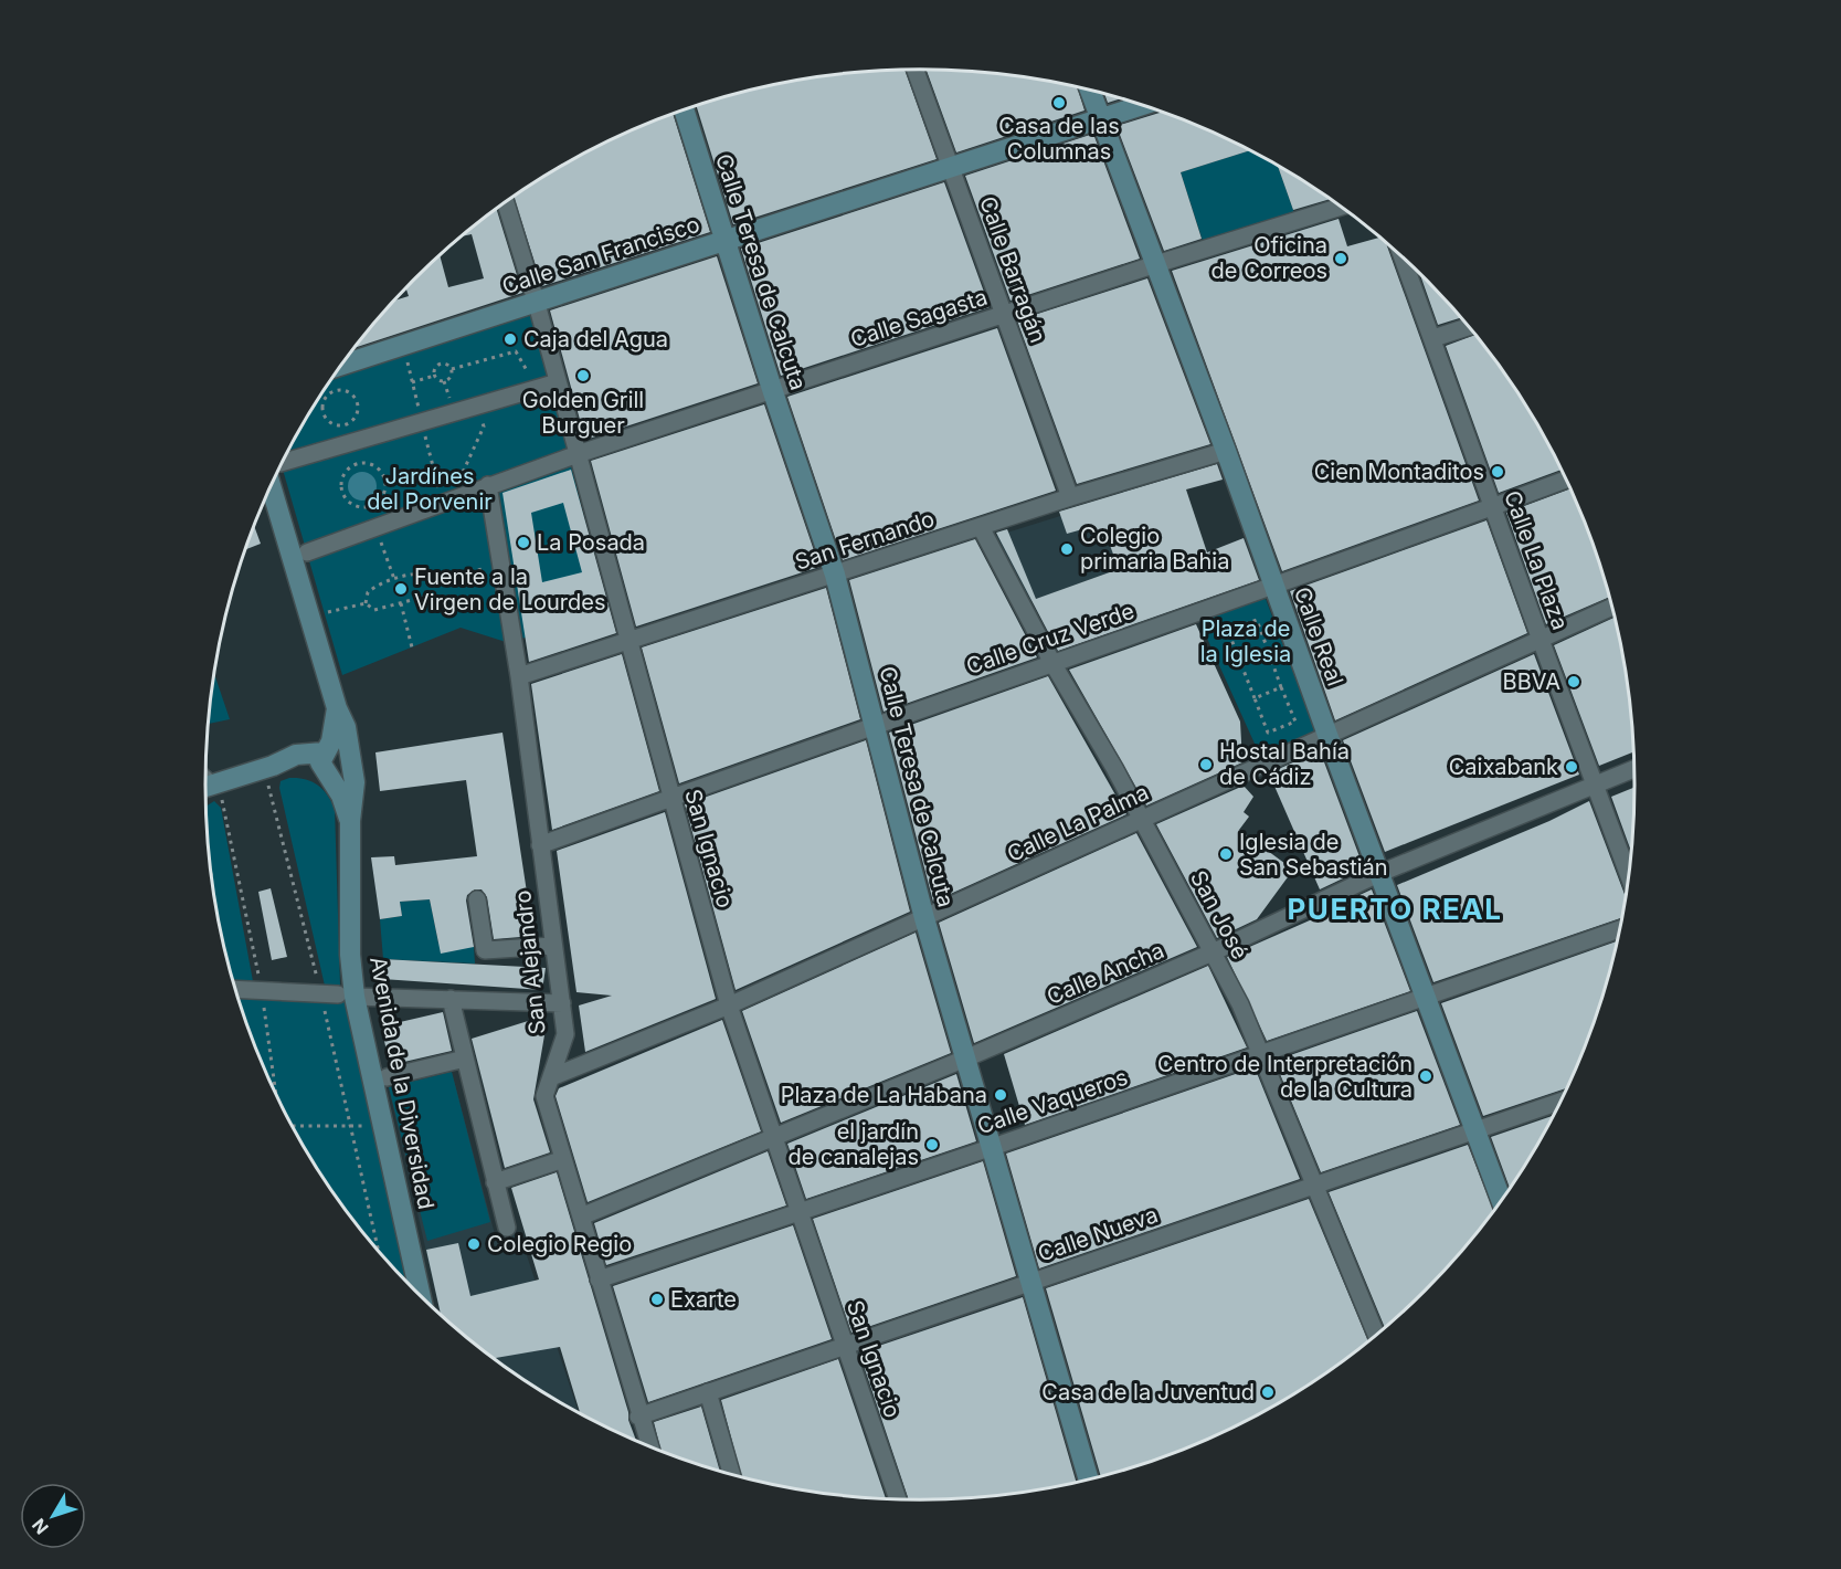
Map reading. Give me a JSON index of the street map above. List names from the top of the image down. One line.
{"streets":{"street":["Calle San Francisco","Calle Barragán","Calle Teresa de Calcuta","Calle Sagasta","San Fernando","Calle La Plaza","Calle Real","Calle Cruz Verde","Calle La Palma","San Ignacio","San José","San Alejandro","Calle Ancha","Avenida de la Diversidad","Calle Vaqueros","Calle Nueva"]},"crossings":[["Calle San Francisco","Calle Barragán"],["Calle San Francisco","Calle Teresa de Calcuta"],["Calle San Francisco","Calle Real"],["Calle San Francisco","San Ignacio"],["Calle Barragán","Calle Sagasta"],["Calle Barragán","San Fernando"],["Calle Teresa de Calcuta","Calle Sagasta"],["Calle Teresa de Calcuta","San Fernando"],["Calle Teresa de Calcuta","Calle Cruz Verde"],["Calle Teresa de Calcuta","Calle La Palma"],["Calle Teresa de Calcuta","Calle Ancha"],["Calle Teresa de Calcuta","Calle Vaqueros"],["Calle Teresa de Calcuta","Calle Nueva"],["Calle Sagasta","Calle Real"],["Calle Sagasta","San Ignacio"],["Calle Sagasta","San Alejandro"],["San Fernando","Calle Real"],["San Fernando","San Ignacio"],["San Fernando","San José"],["San Fernando","San Alejandro"],["Calle La Plaza","Calle Cruz Verde"],["Calle La Plaza","Calle La Palma"],["Calle La Plaza","Calle Ancha"],["Calle Real","Calle Cruz Verde"],["Calle Real","Calle La Palma"],["Calle Real","Calle Ancha"],["Calle Real","Calle Vaqueros"],["Calle Real","Calle Nueva"],["Calle Cruz Verde","San Ignacio"],["Calle Cruz Verde","San José"],["Calle Cruz Verde","San Alejandro"],["Calle La Palma","San Ignacio"],["Calle La Palma","San José"],["Calle La Palma","San Alejandro"],["San Ignacio","Calle Ancha"],["San Ignacio","Calle Vaqueros"],["San Ignacio","Calle Nueva"],["San José","Calle Ancha"],["San José","Calle Vaqueros"],["San José","Calle Nueva"],["San Alejandro","Calle Ancha"],["San Alejandro","Calle Vaqueros"],["San Alejandro","Calle Nueva"]],"districts":["PUERTO REAL"],"parks":["Jardínes del Porvenir","Plaza de la Iglesia"],"places":["Casa de las Columnas","Oficina de Correos","Caja del Agua","Golden Grill Burguer","Cien Montaditos","La Posada","Colegio primaria Bahia","Fuente a la Virgen de Lourdes","BBVA","Hostal Bahía de Cádiz","Caixabank","Iglesia de San Sebastián","Centro de Interpretación de la Cultura","Plaza de La Habana","el jardín de canalejas","Colegio Regio","Exarte","Casa de la Juventud"],"north":"bottom left"}
